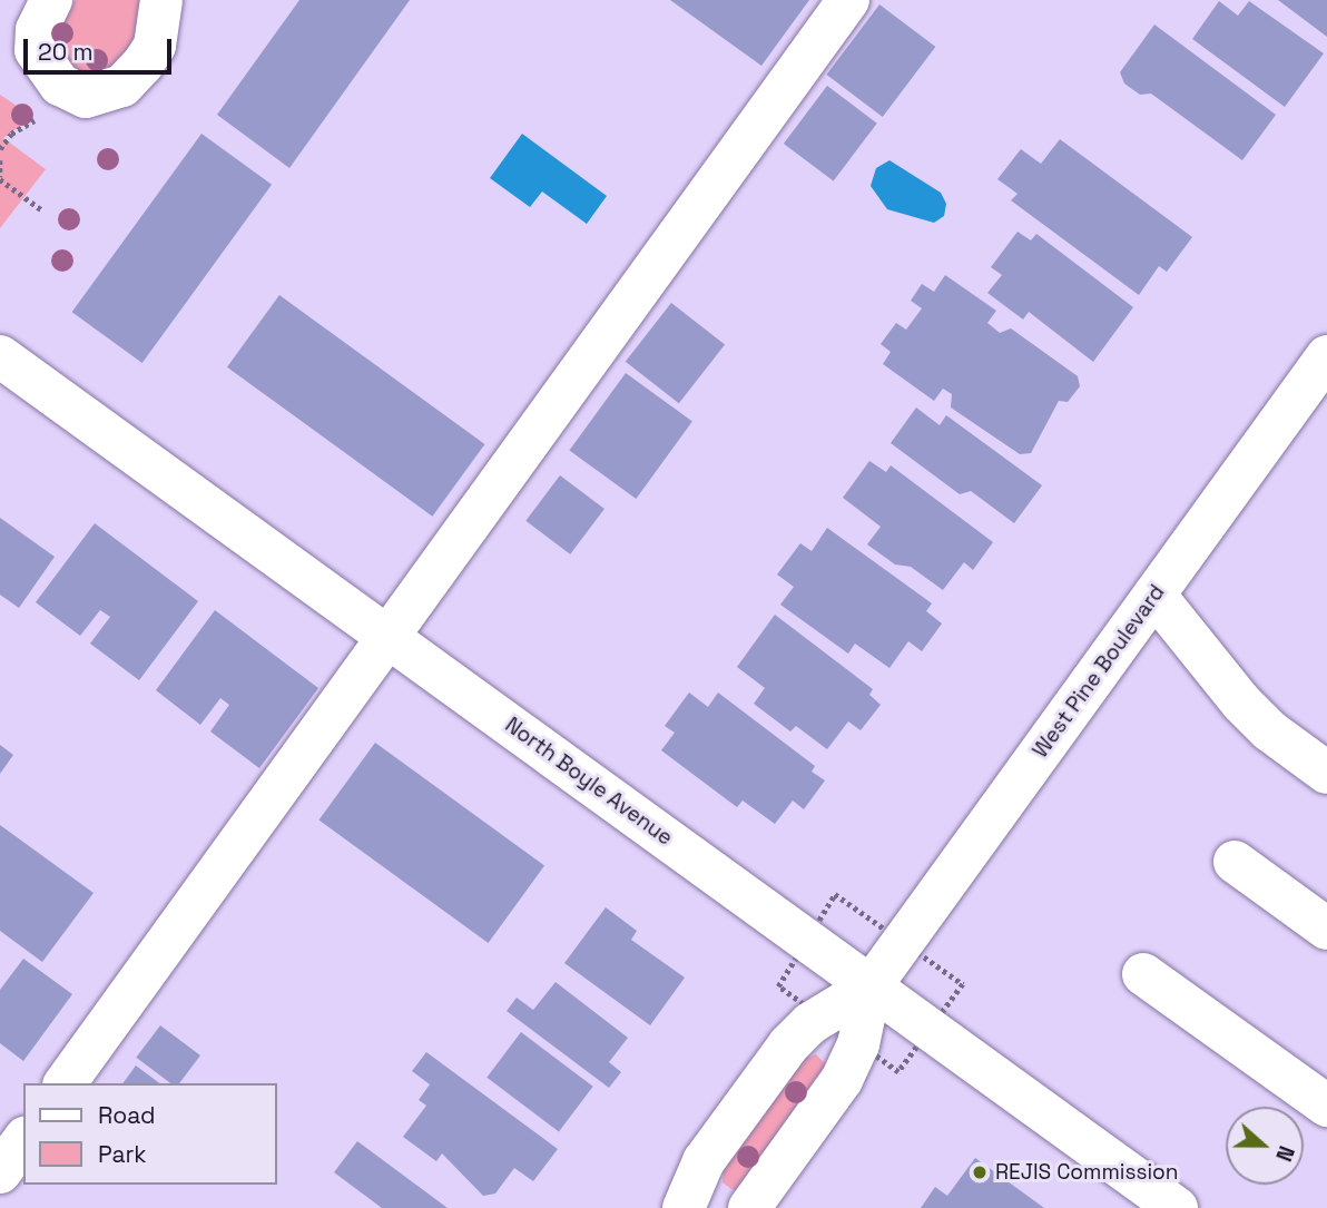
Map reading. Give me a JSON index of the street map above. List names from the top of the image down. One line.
{"streets":{"street":["West Pine Boulevard","North Boyle Avenue"]},"crossings":[["West Pine Boulevard","North Boyle Avenue"]],"places":["REJIS Commission"],"legend":["Road","Park"],"scale_bar":"20 m","north":"right"}
